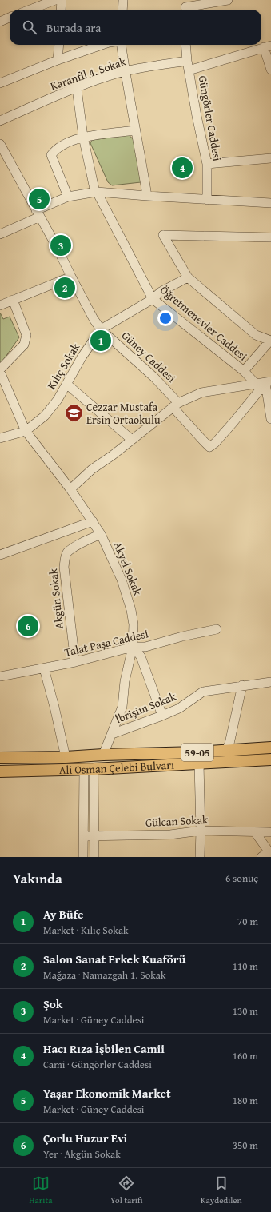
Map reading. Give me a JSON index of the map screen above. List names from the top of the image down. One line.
{"streets":{"main road":["59-05","Ali Osman Çelebi Bulvarı"],"street":["Karanfil 4. Sokak","Güngörler Caddesi","Öğretmenevler Caddesi","Güney Caddesi","Kılıç Sokak","Akyel Sokak","Akgün Sokak","Talat Paşa Caddesi","İbrişim Sokak","Gülcan Sokak"]},"crossings":[["Karanfil 4. Sokak","Güngörler Caddesi"],["Karanfil 4. Sokak","Öğretmenevler Caddesi"],["Öğretmenevler Caddesi","Kılıç Sokak"],["Güney Caddesi","Kılıç Sokak"],["Kılıç Sokak","Akyel Sokak"],["Akyel Sokak","Akgün Sokak"],["Akyel Sokak","Talat Paşa Caddesi"],["Akyel Sokak","İbrişim Sokak"],["Akyel Sokak","Ali Osman Çelebi Bulvarı"],["Akgün Sokak","Talat Paşa Caddesi"]],"places":{"school or university":["Cezzar Mustafa Ersin Ortaokulu"]},"page":{"search":"Burada ara","pins":["4","5","3","2","1","6"],"heading":["Yakında","6 sonuç"],"list":[{"mark":"1","name":"Ay Büfe","note":"Market · Kılıç Sokak","value":"70 m"},{"mark":"2","name":"Salon Sanat Erkek Kuaförü","note":"Mağaza · Namazgah 1. Sokak","value":"110 m"},{"mark":"3","name":"Şok","note":"Market · Güney Caddesi","value":"130 m"},{"mark":"4","name":"Hacı Rıza İşbilen Camii","note":"Cami · Güngörler Caddesi","value":"160 m"},{"mark":"5","name":"Yaşar Ekonomik Market","note":"Market · Güney Caddesi","value":"180 m"},{"mark":"6","name":"Çorlu Huzur Evi","note":"Yer · Akgün Sokak","value":"350 m"}],"nav":["Harita","Yol tarifi","Kaydedilen"]}}
